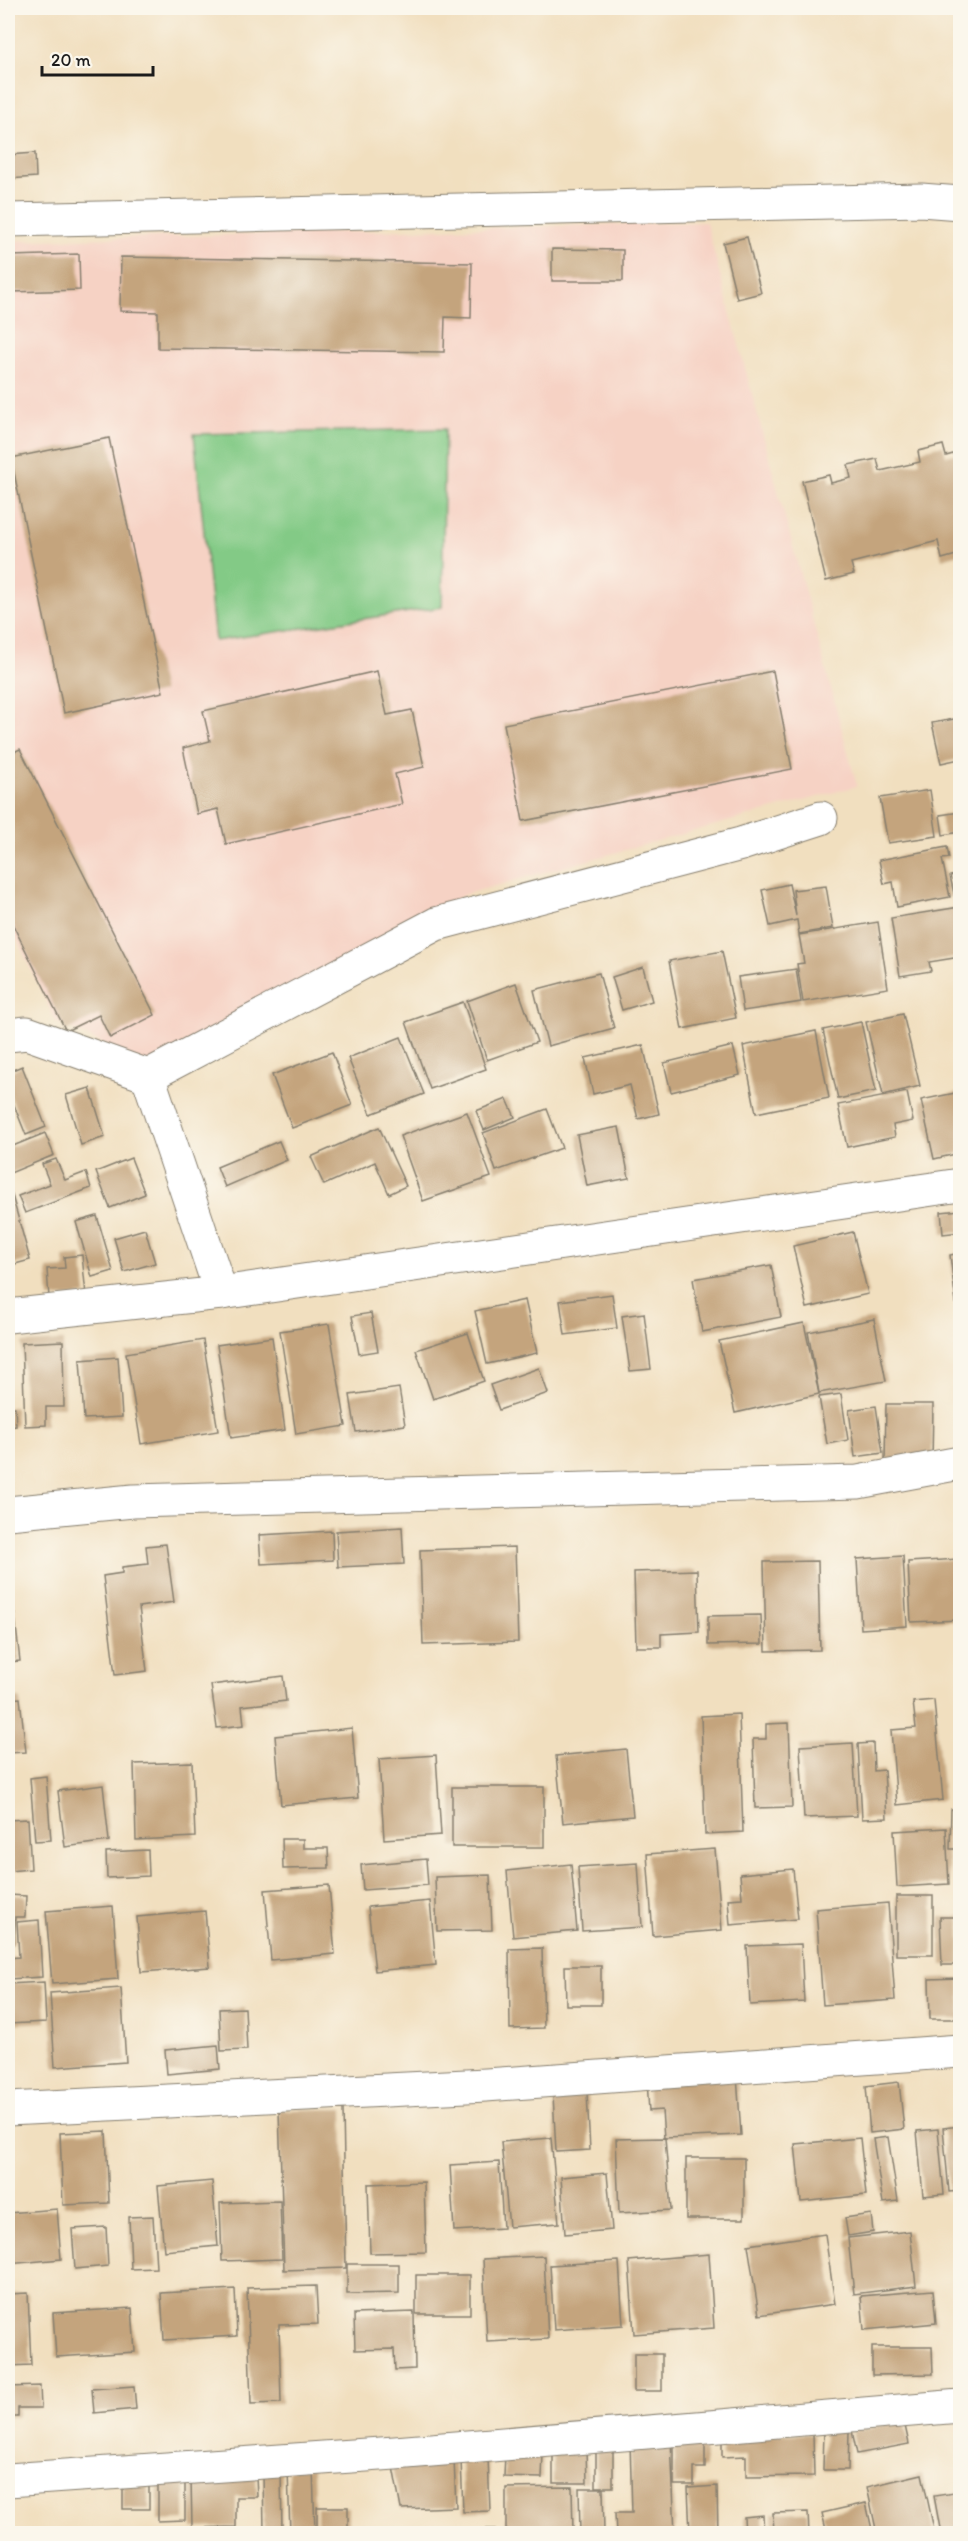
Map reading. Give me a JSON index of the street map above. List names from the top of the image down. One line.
{"scale_bar":"20 m"}
